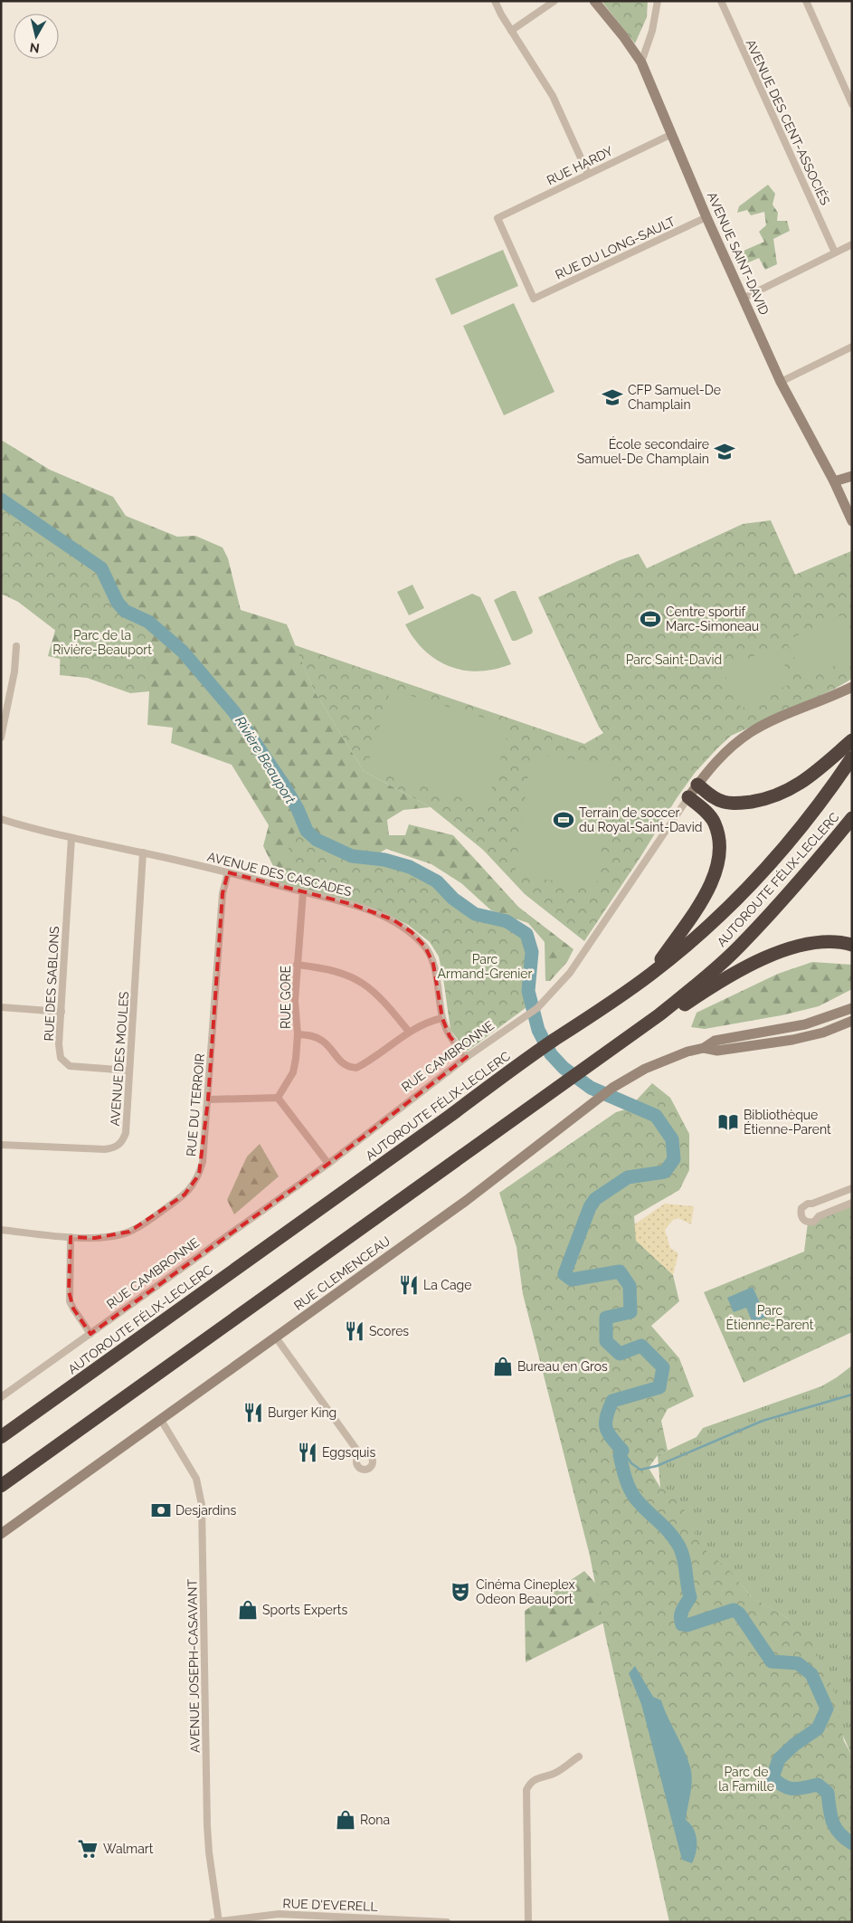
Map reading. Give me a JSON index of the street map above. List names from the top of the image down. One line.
{"streets":{"highway":["AUTOROUTE FÉLIX-LECLERC"],"street":["AVENUE DES CENT-ASSOCIÉS","RUE HARDY","RUE DU LONG-SAULT","AVENUE SAINT-DAVID","AVENUE DES CASCADES","RUE DES SABLONS","RUE GORE","RUE CAMBRONNE","AVENUE DES MOULES","RUE DU TERROIR","RUE CLEMENCEAU","AVENUE JOSEPH-CASAVANT","RUE D'EVERELL"]},"crossings":[["RUE HARDY","RUE DU LONG-SAULT"],["RUE HARDY","AVENUE SAINT-DAVID"],["RUE DU LONG-SAULT","AVENUE SAINT-DAVID"],["AVENUE DES CASCADES","RUE DES SABLONS"],["AVENUE DES CASCADES","RUE GORE"],["AVENUE DES CASCADES","RUE CAMBRONNE"],["AVENUE DES CASCADES","AVENUE DES MOULES"],["AVENUE DES CASCADES","RUE DU TERROIR"],["RUE DES SABLONS","AVENUE DES MOULES"],["RUE CLEMENCEAU","AVENUE JOSEPH-CASAVANT"],["AVENUE JOSEPH-CASAVANT","RUE D'EVERELL"]],"water":["Rivière Beauport"],"parks":["Parc de la Rivière-Beauport","Parc Saint-David","Parc Armand-Grenier","Parc Étienne-Parent","Parc de la Famille"],"places":{"school or university":["CFP Samuel-De Champlain","École secondaire Samuel-De Champlain"],"sports":["Centre sportif Marc-Simoneau","Terrain de soccer du Royal-Saint-David"],"library":["Bibliothèque Étienne-Parent"],"restaurant":["La Cage","Scores","Burger King","Eggsquis"],"shop":["Bureau en Gros","Sports Experts","Rona"],"bank":["Desjardins"],"theatre":["Cinéma Cineplex Odeon Beauport"],"supermarket":["Walmart"]},"north":"bottom"}
